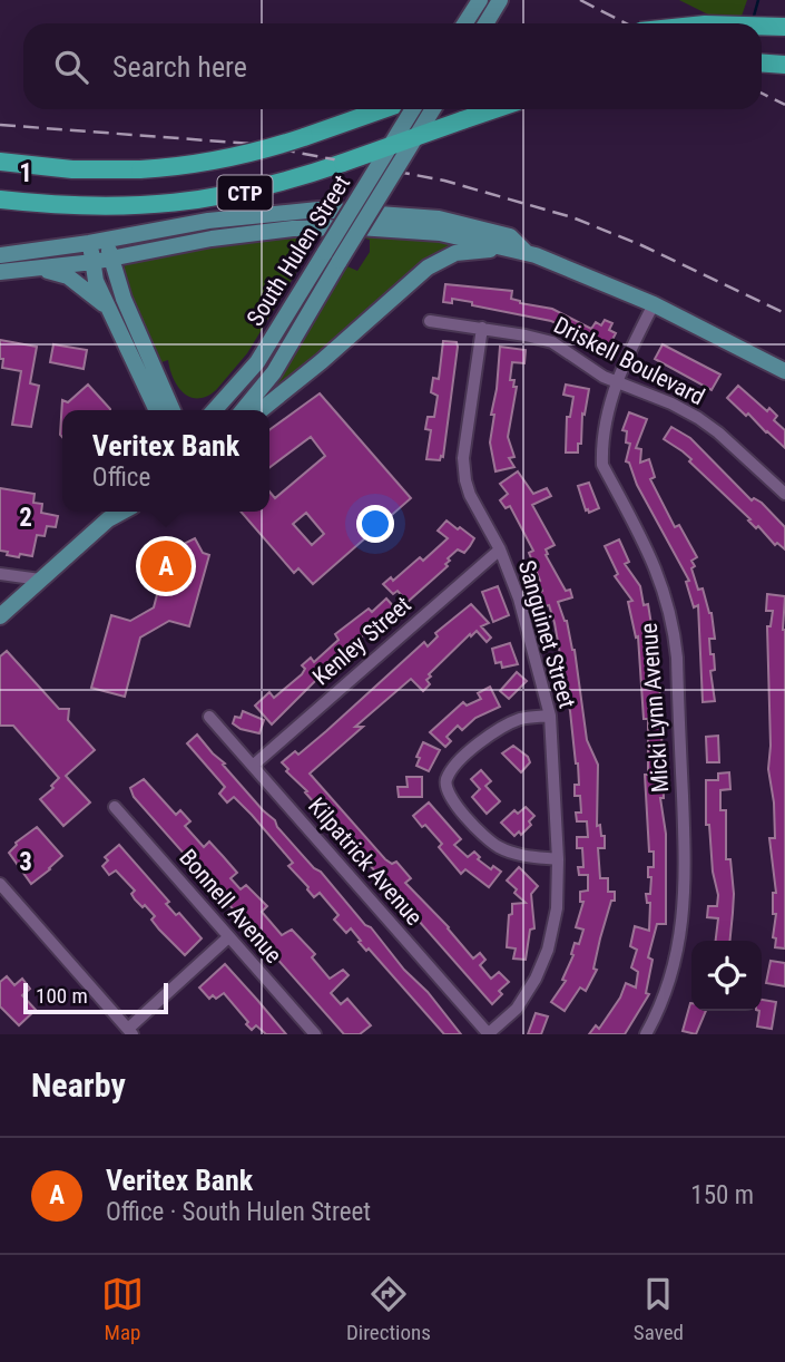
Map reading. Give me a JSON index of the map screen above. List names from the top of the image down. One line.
{"streets":{"highway":["CTP"],"main road":["South Hulen Street"],"street":["Driskell Boulevard","Sanguinet Street","Kenley Street","Micki Lynn Avenue","Kilpatrick Avenue","Bonnell Avenue"]},"crossings":[["Driskell Boulevard","Sanguinet Street"],["Driskell Boulevard","Micki Lynn Avenue"],["Sanguinet Street","Kenley Street"],["Sanguinet Street","Kilpatrick Avenue"],["Kenley Street","Kilpatrick Avenue"]],"scale_bar":"100 m","page":{"search":"Search here","popup":["Veritex Bank","Office"],"pins":"A","scale":"100 m","heading":"Nearby","list":[{"mark":"A","name":"Veritex Bank","note":"Office · South Hulen Street","value":"150 m"}],"nav":["Map","Directions","Saved"]},"grid":{"rows":["1","2","3"]}}
